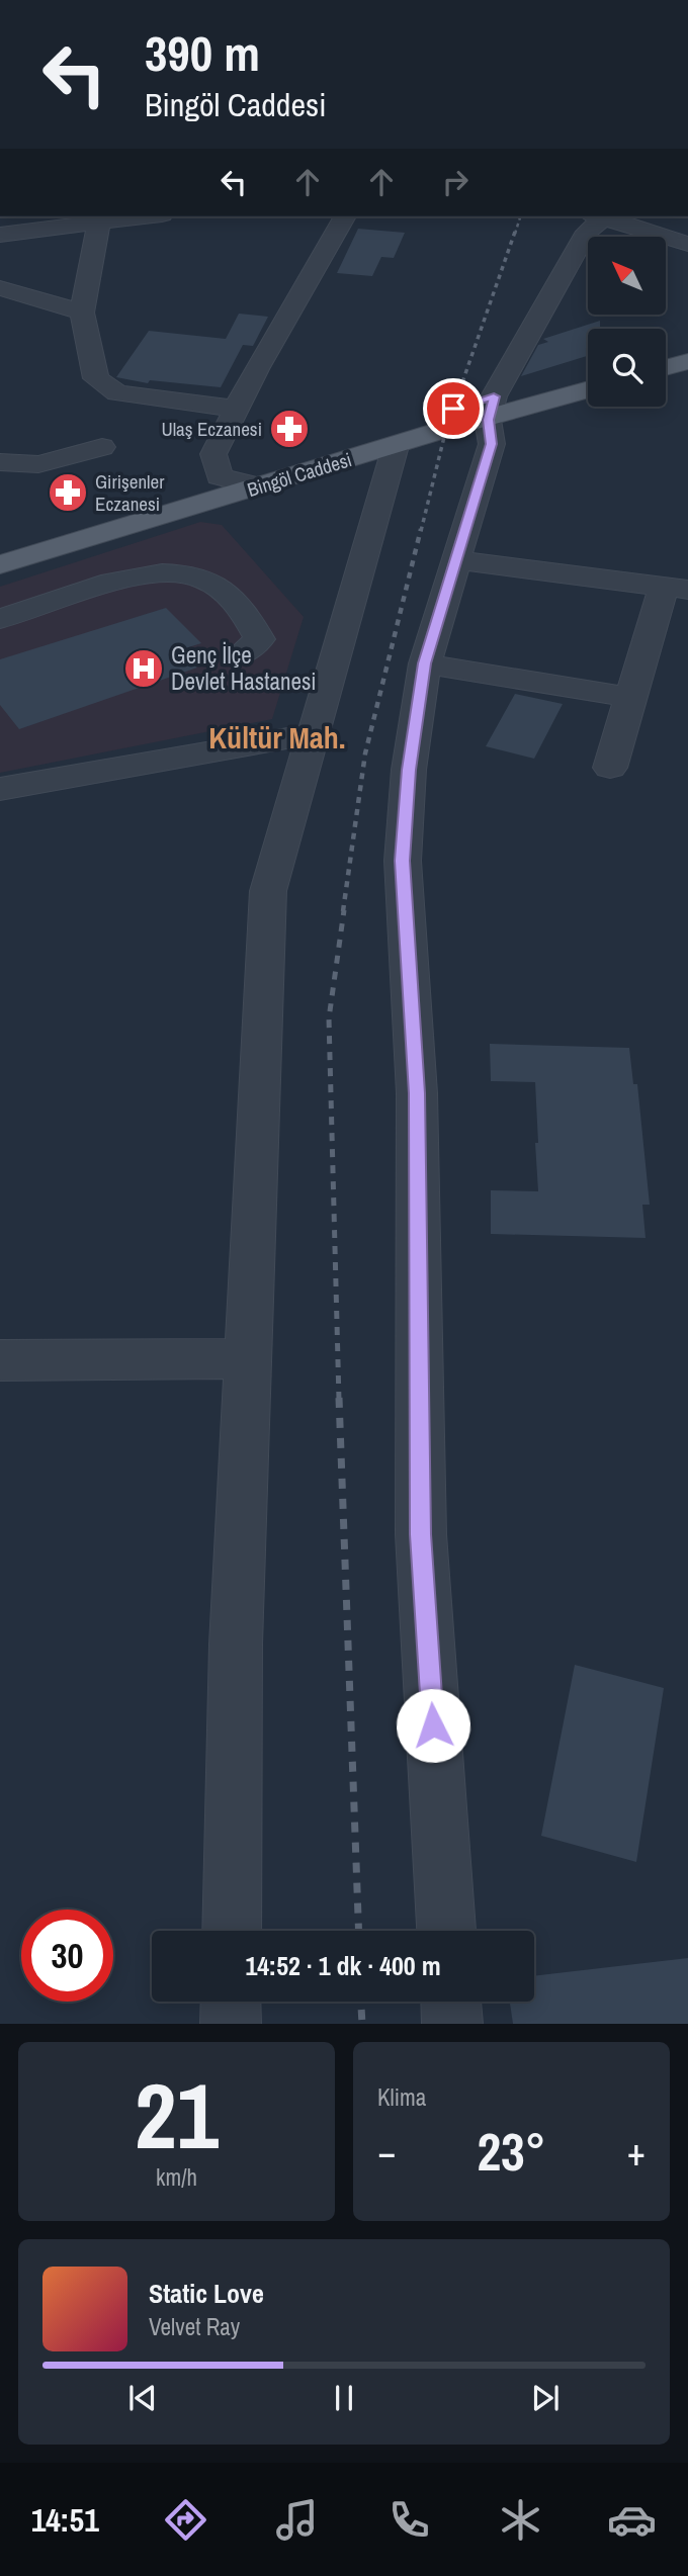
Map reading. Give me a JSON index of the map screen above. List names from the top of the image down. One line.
{"streets":{"main road":["Bingöl Caddesi"]},"districts":["Kültür Mah."],"places":{"pharmacy":["Ulaş Eczanesi","Girişenler Eczanesi"],"hospital":["Genç İlçe Devlet Hastanesi"]},"north":"top left","page":{"turn":["390 m","Bingöl Caddesi"],"limit":"30","trip":"14:52 · 1 dk · 400 m","tile":[["21","km/h"],"Klima"],"heat":["−","23°","+"],"song":["Static Love","Velvet Ray"],"tabs":"14:51"}}
